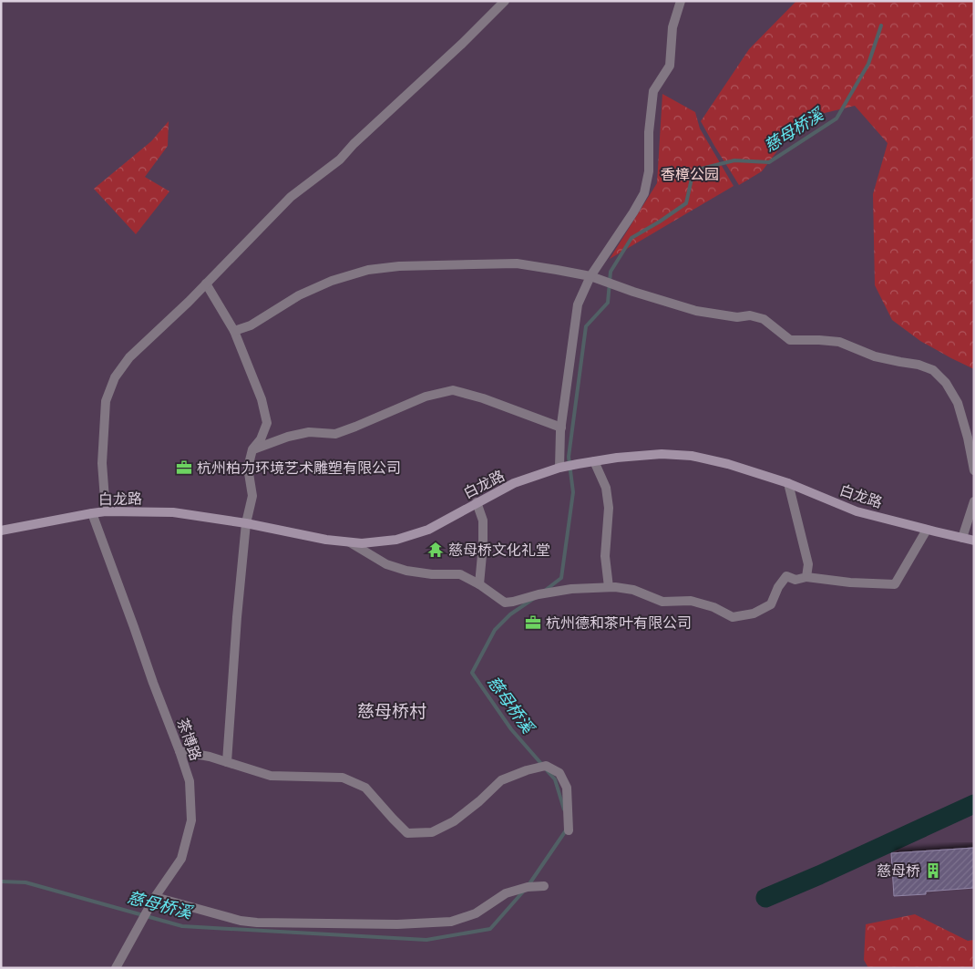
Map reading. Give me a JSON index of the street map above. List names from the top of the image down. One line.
{"streets":{"street":["白龙路","茶博路"]},"crossings":[["白龙路","茶博路"]],"districts":["慈母桥村"],"water":["慈母桥溪"],"parks":["香樟公园"],"places":{"office":["杭州柏力环境艺术雕塑有限公司","杭州德和茶叶有限公司"],"temple":["慈母桥文化礼堂"],"building":["慈母桥"]}}
